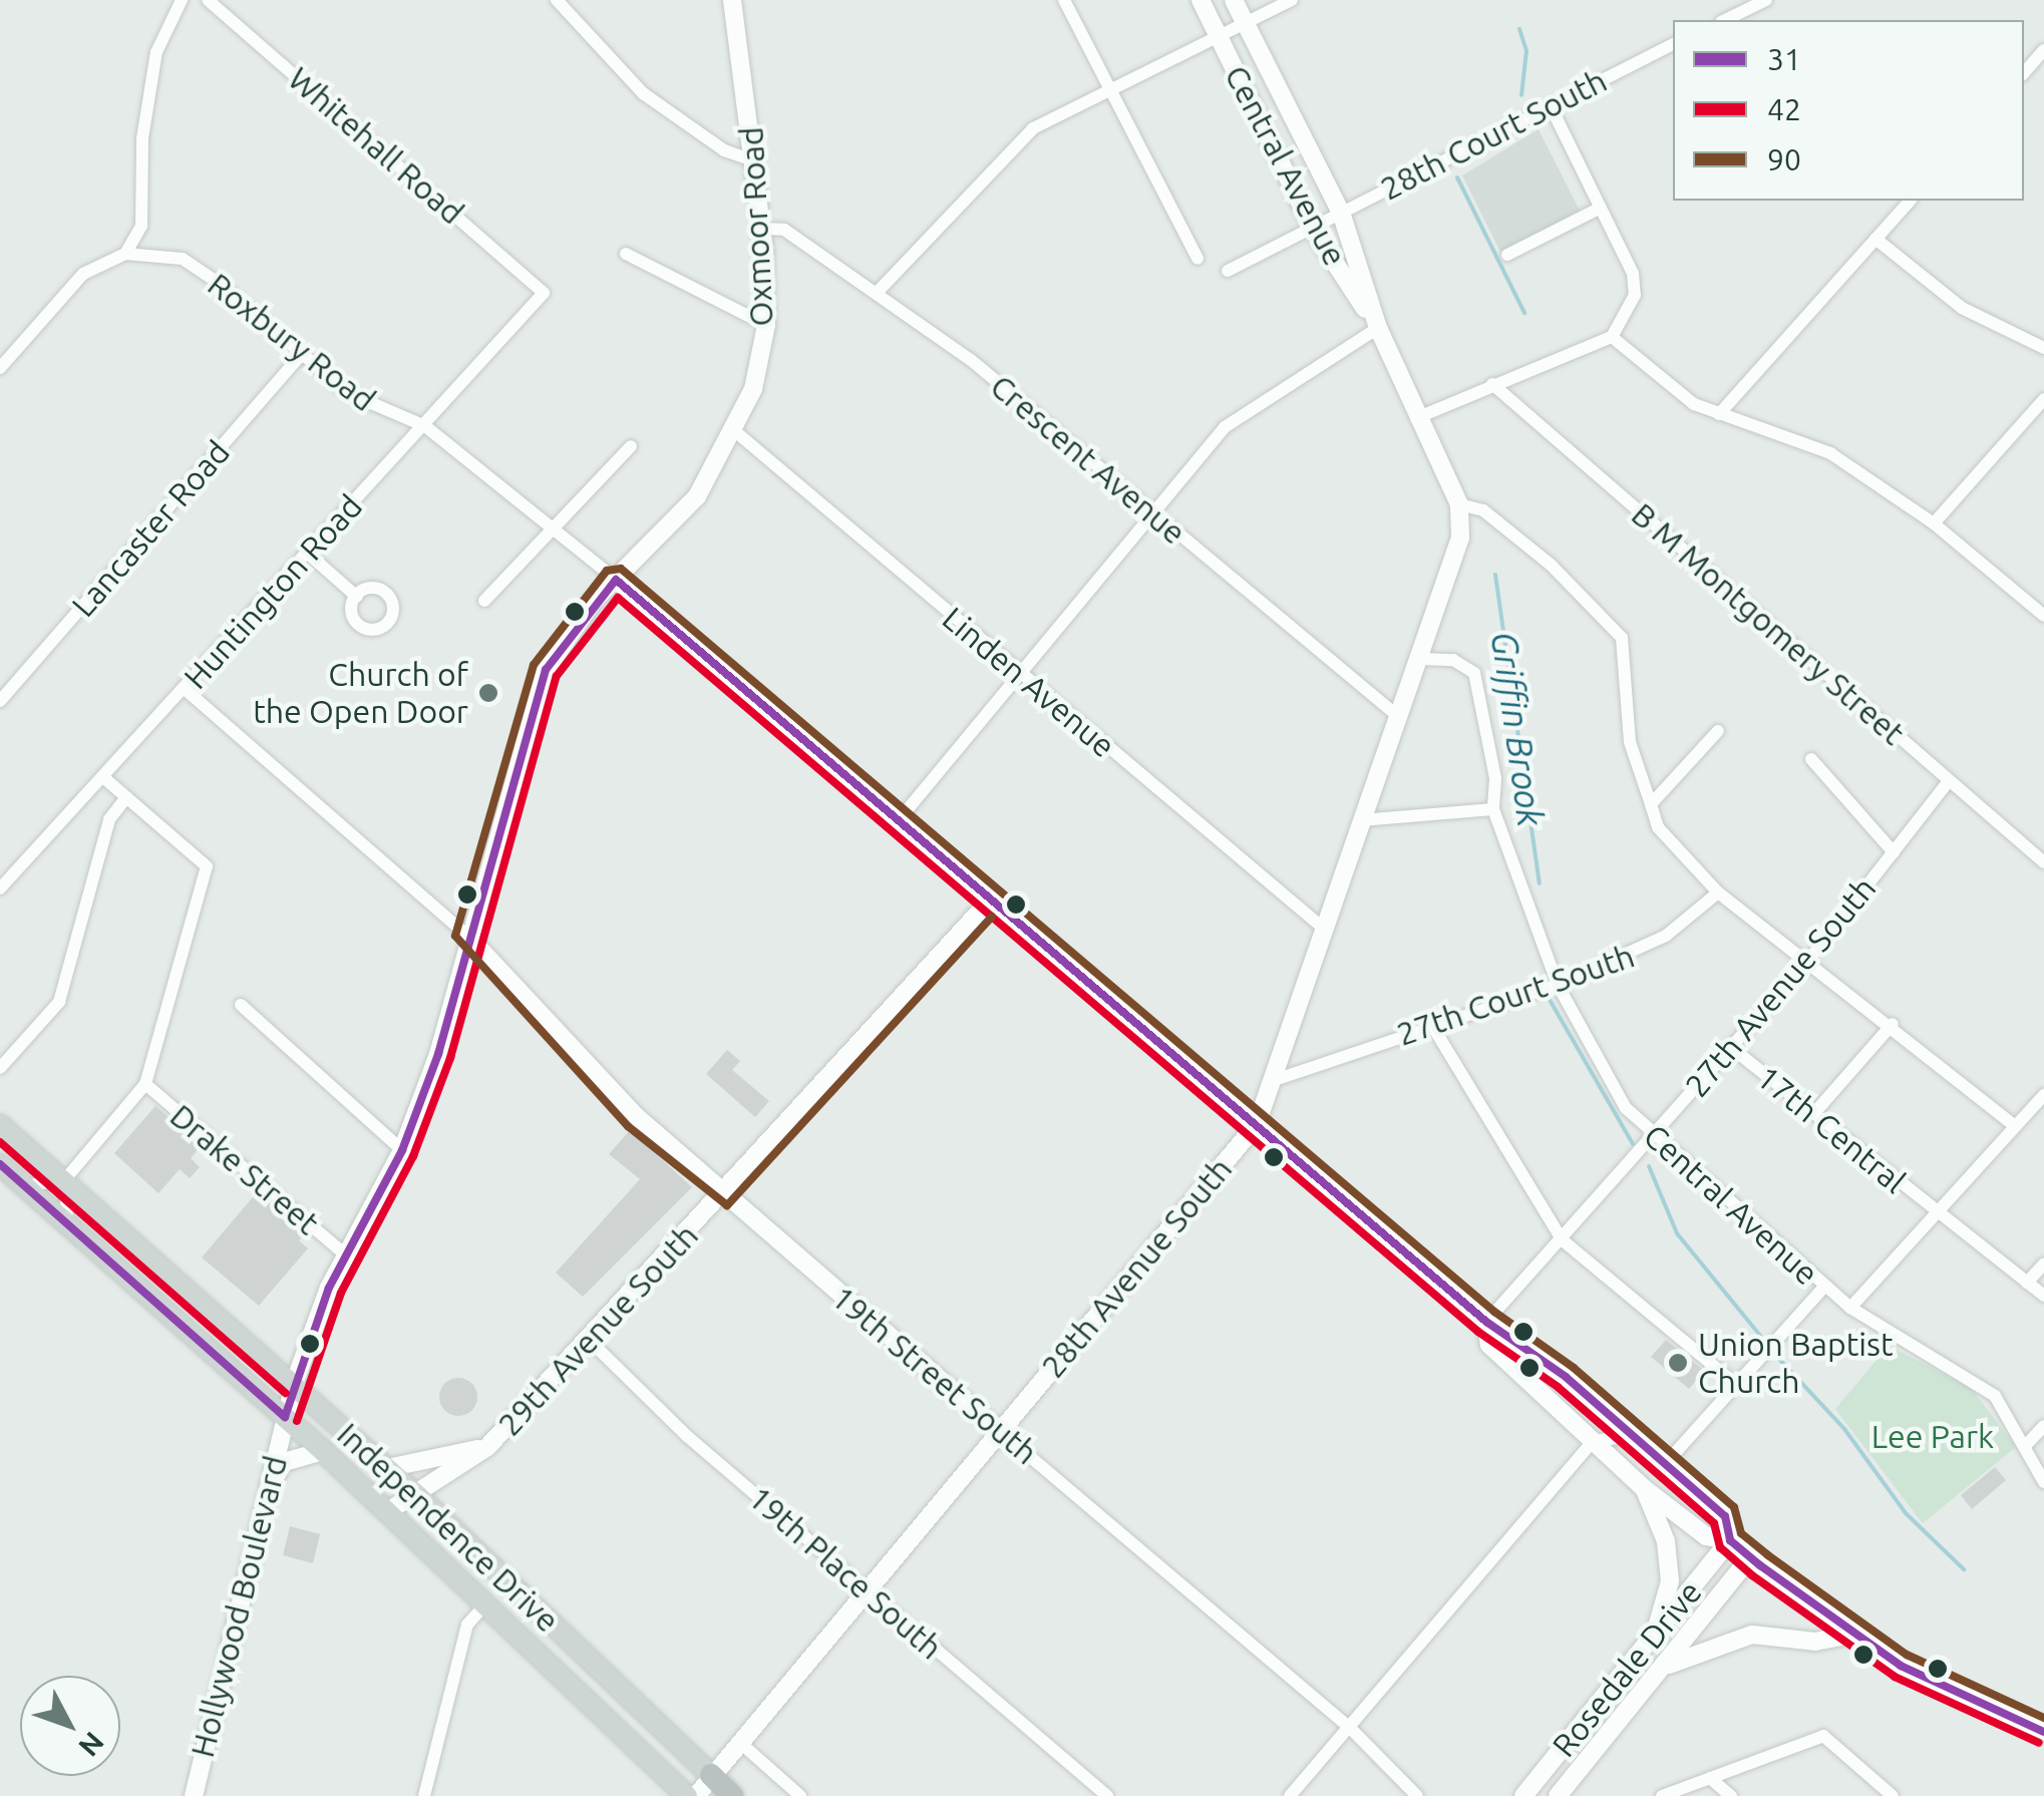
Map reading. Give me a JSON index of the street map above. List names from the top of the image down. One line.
{"streets":{"main road":["Central Avenue","Oxmoor Road","28th Avenue South","29th Avenue South","19th Street South","Independence Drive","Hollywood Boulevard","Rosedale Drive"],"street":["28th Court South","Whitehall Road","Roxbury Road","Crescent Avenue","Lancaster Road","Huntington Road","B M Montgomery Street","Linden Avenue","27th Avenue South","27th Court South","17th Central","Drake Street","19th Place South"]},"crossings":[["28th Court South","Central Avenue"],["Whitehall Road","Huntington Road"],["Central Avenue","27th Avenue South"],["Central Avenue","27th Court South"],["Central Avenue","28th Avenue South"],["Oxmoor Road","Roxbury Road"],["Oxmoor Road","Crescent Avenue"],["Oxmoor Road","Linden Avenue"],["Oxmoor Road","Drake Street"],["Oxmoor Road","19th Street South"],["Oxmoor Road","Independence Drive"],["Oxmoor Road","Hollywood Boulevard"],["Roxbury Road","Lancaster Road"],["Roxbury Road","Huntington Road"],["Crescent Avenue","28th Avenue South"],["B M Montgomery Street","27th Avenue South"],["Linden Avenue","28th Avenue South"],["27th Avenue South","17th Central"],["27th Court South","28th Avenue South"],["28th Avenue South","19th Street South"],["28th Avenue South","Independence Drive"],["28th Avenue South","19th Place South"],["29th Avenue South","19th Street South"],["29th Avenue South","Independence Drive"],["29th Avenue South","19th Place South"],["Independence Drive","Hollywood Boulevard"]],"water":["Griffin Brook"],"parks":["Lee Park"],"places":["Church of the Open Door","Union Baptist Church"],"lines":["transit line 90","transit line 31","transit line 42"],"legend":["31","42","90"],"north":"bottom right"}
